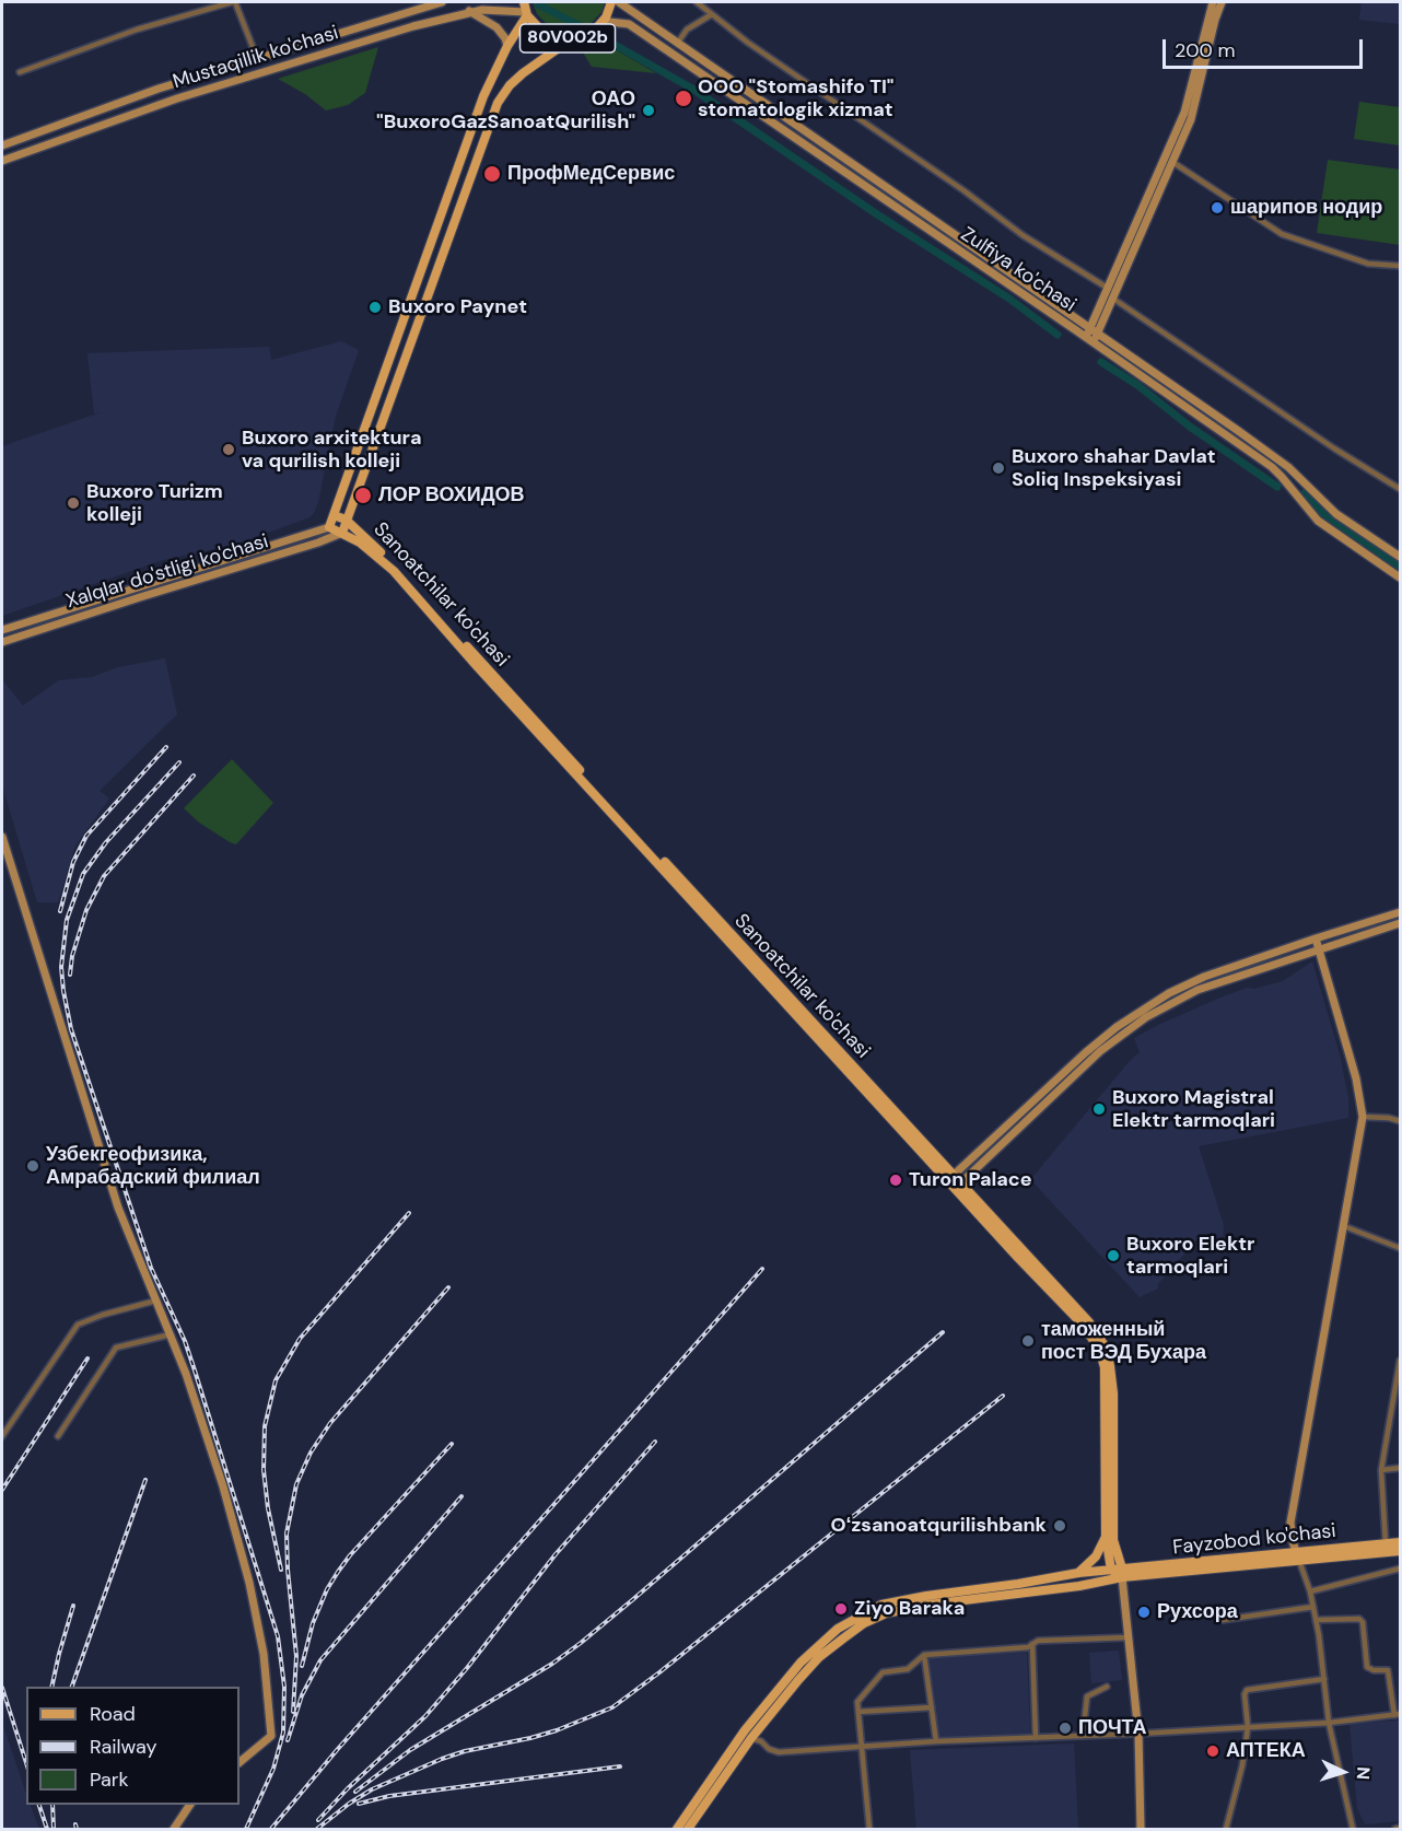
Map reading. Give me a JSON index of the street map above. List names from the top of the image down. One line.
{"streets":{"main road":["80V002b","Mustaqillik ko'chasi","Zulfiya ko'chasi","Xalqlar do'stligi ko'chasi","Sanoatchilar ko'chasi","Fayzobod ko'chasi"]},"crossings":[["80V002b","Mustaqillik ko'chasi"],["80V002b","Zulfiya ko'chasi"],["Xalqlar do'stligi ko'chasi","Sanoatchilar ko'chasi"],["Sanoatchilar ko'chasi","Fayzobod ko'chasi"]],"places":["OOO \"Stomashifo TI\" stomatologik xizmat","ОАО \"BuxoroGazSanoatQurilish\"","ПрофМедСервис","шарипов нодир","Buxoro Paynet","Buxoro arxitektura va qurilish kolleji","Buxoro shahar Davlat Soliq Inspeksiyasi","ЛОР ВОХИДОВ","Buxoro Turizm kolleji","Buxoro Magistral Elektr tarmoqlari","Узбекгеофизика, Амрабадский филиал","Turon Palace","Buxoro Elektr tarmoqlari","таможенный пост ВЭД Бухара","Oʻzsanoatqurilishbank","Ziyo Baraka","Рухсора","ПОЧТА","АПТЕКА"],"legend":["Road","Railway","Park"],"scale_bar":"200 m","north":"right"}
